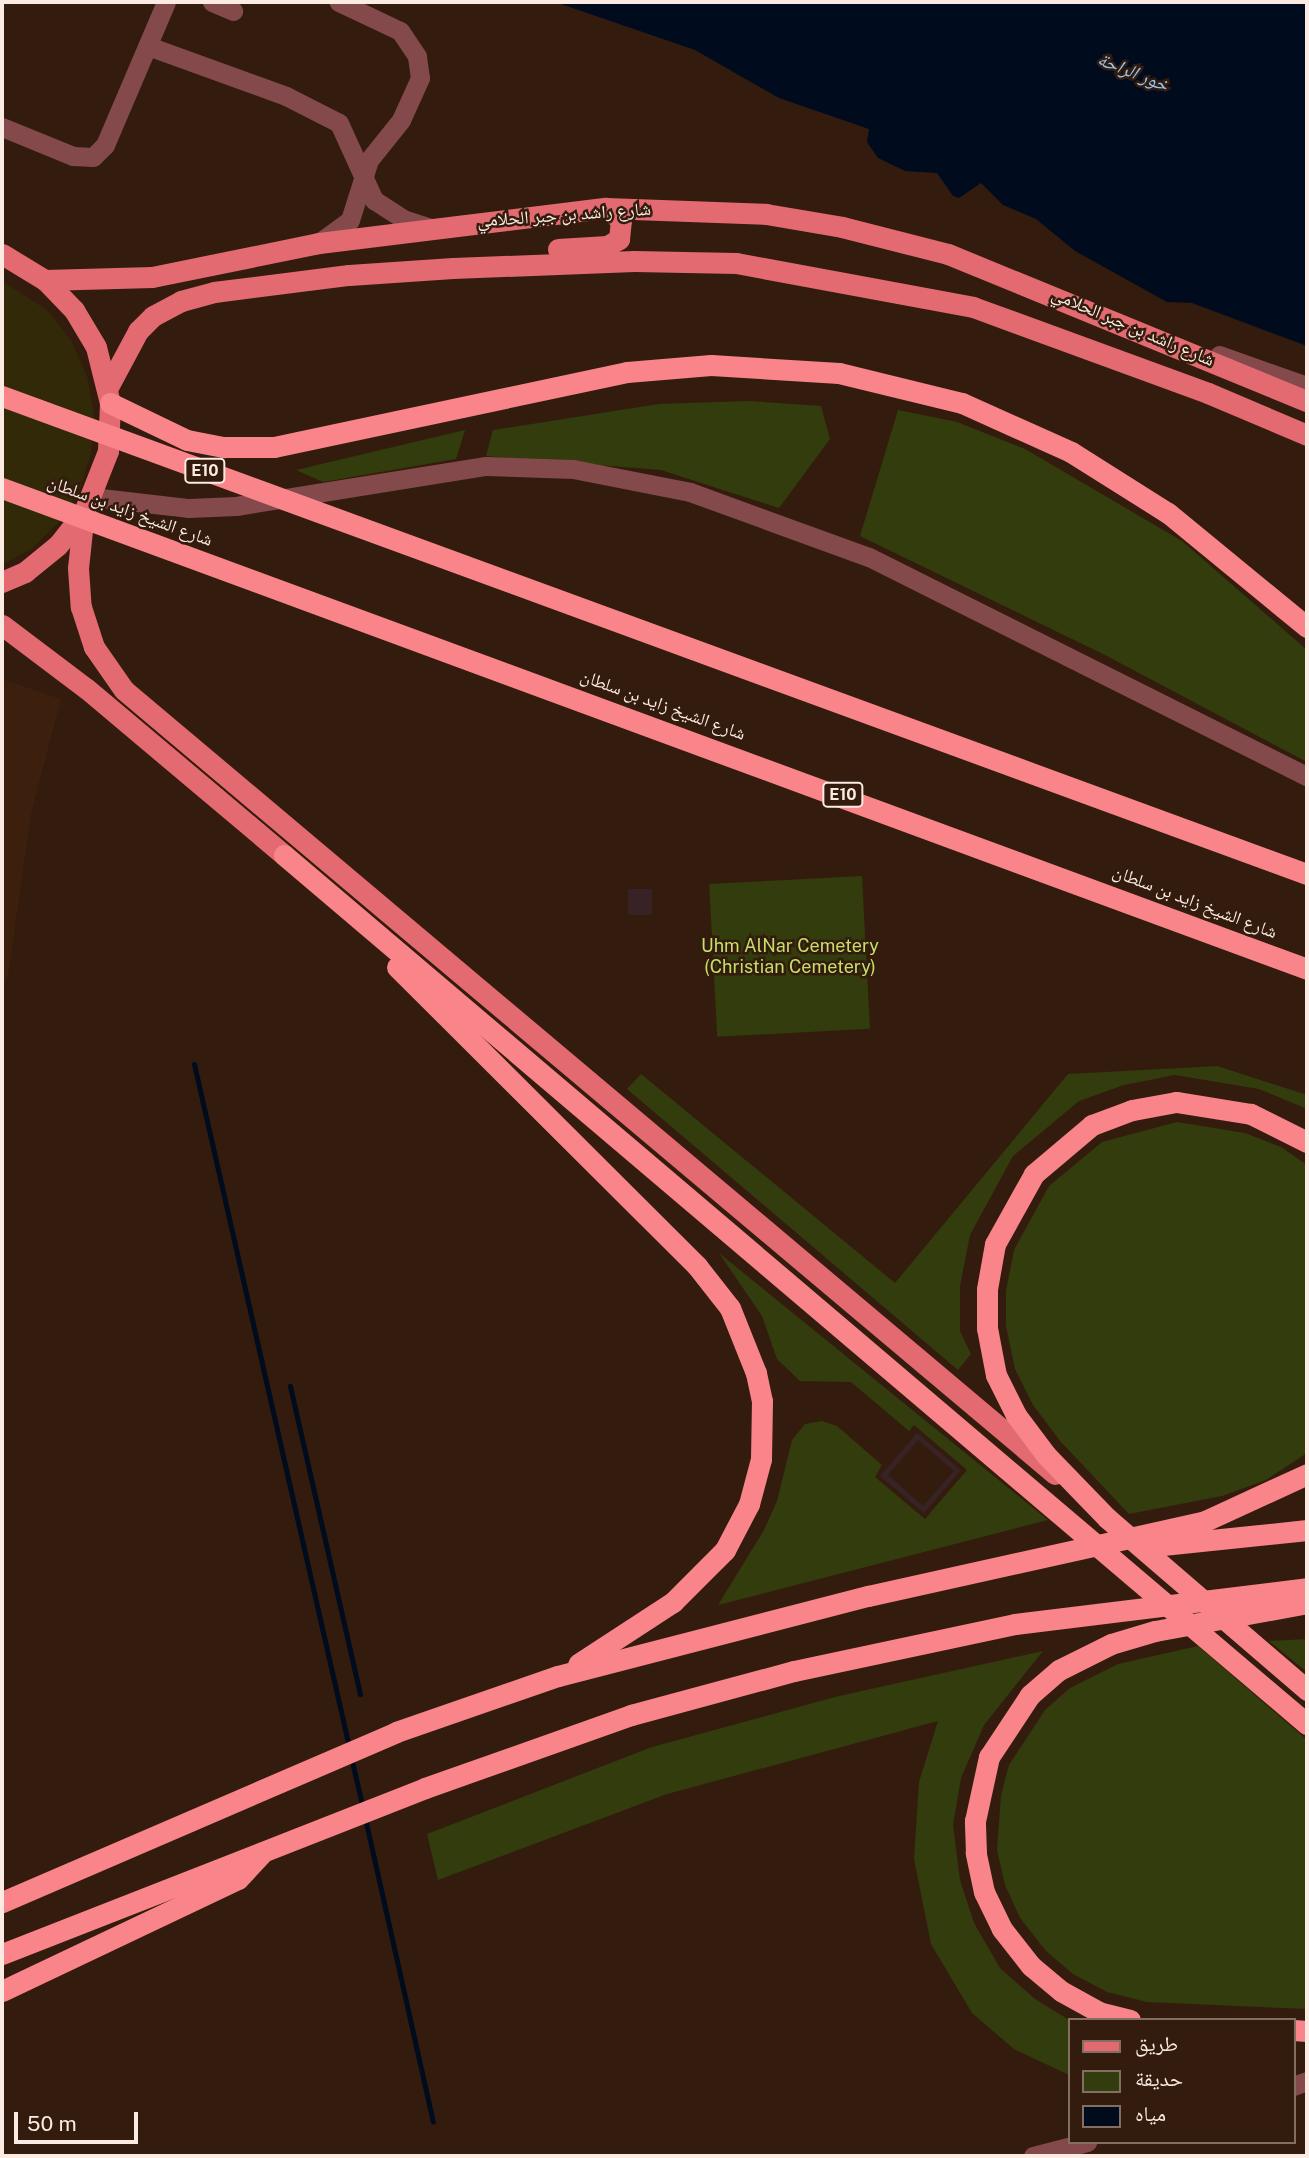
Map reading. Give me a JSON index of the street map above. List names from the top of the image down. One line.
{"streets":{"highway":["E10","شارع الشيخ زايد بن سلطان"],"main road":["شارع راشد بن جبر الحلامي"]},"water":["خور الراحة"],"parks":["Uhm AlNar Cemetery (Christian Cemetery)"],"legend":["طريق","حديقة","مياه"],"scale_bar":"50 m"}
